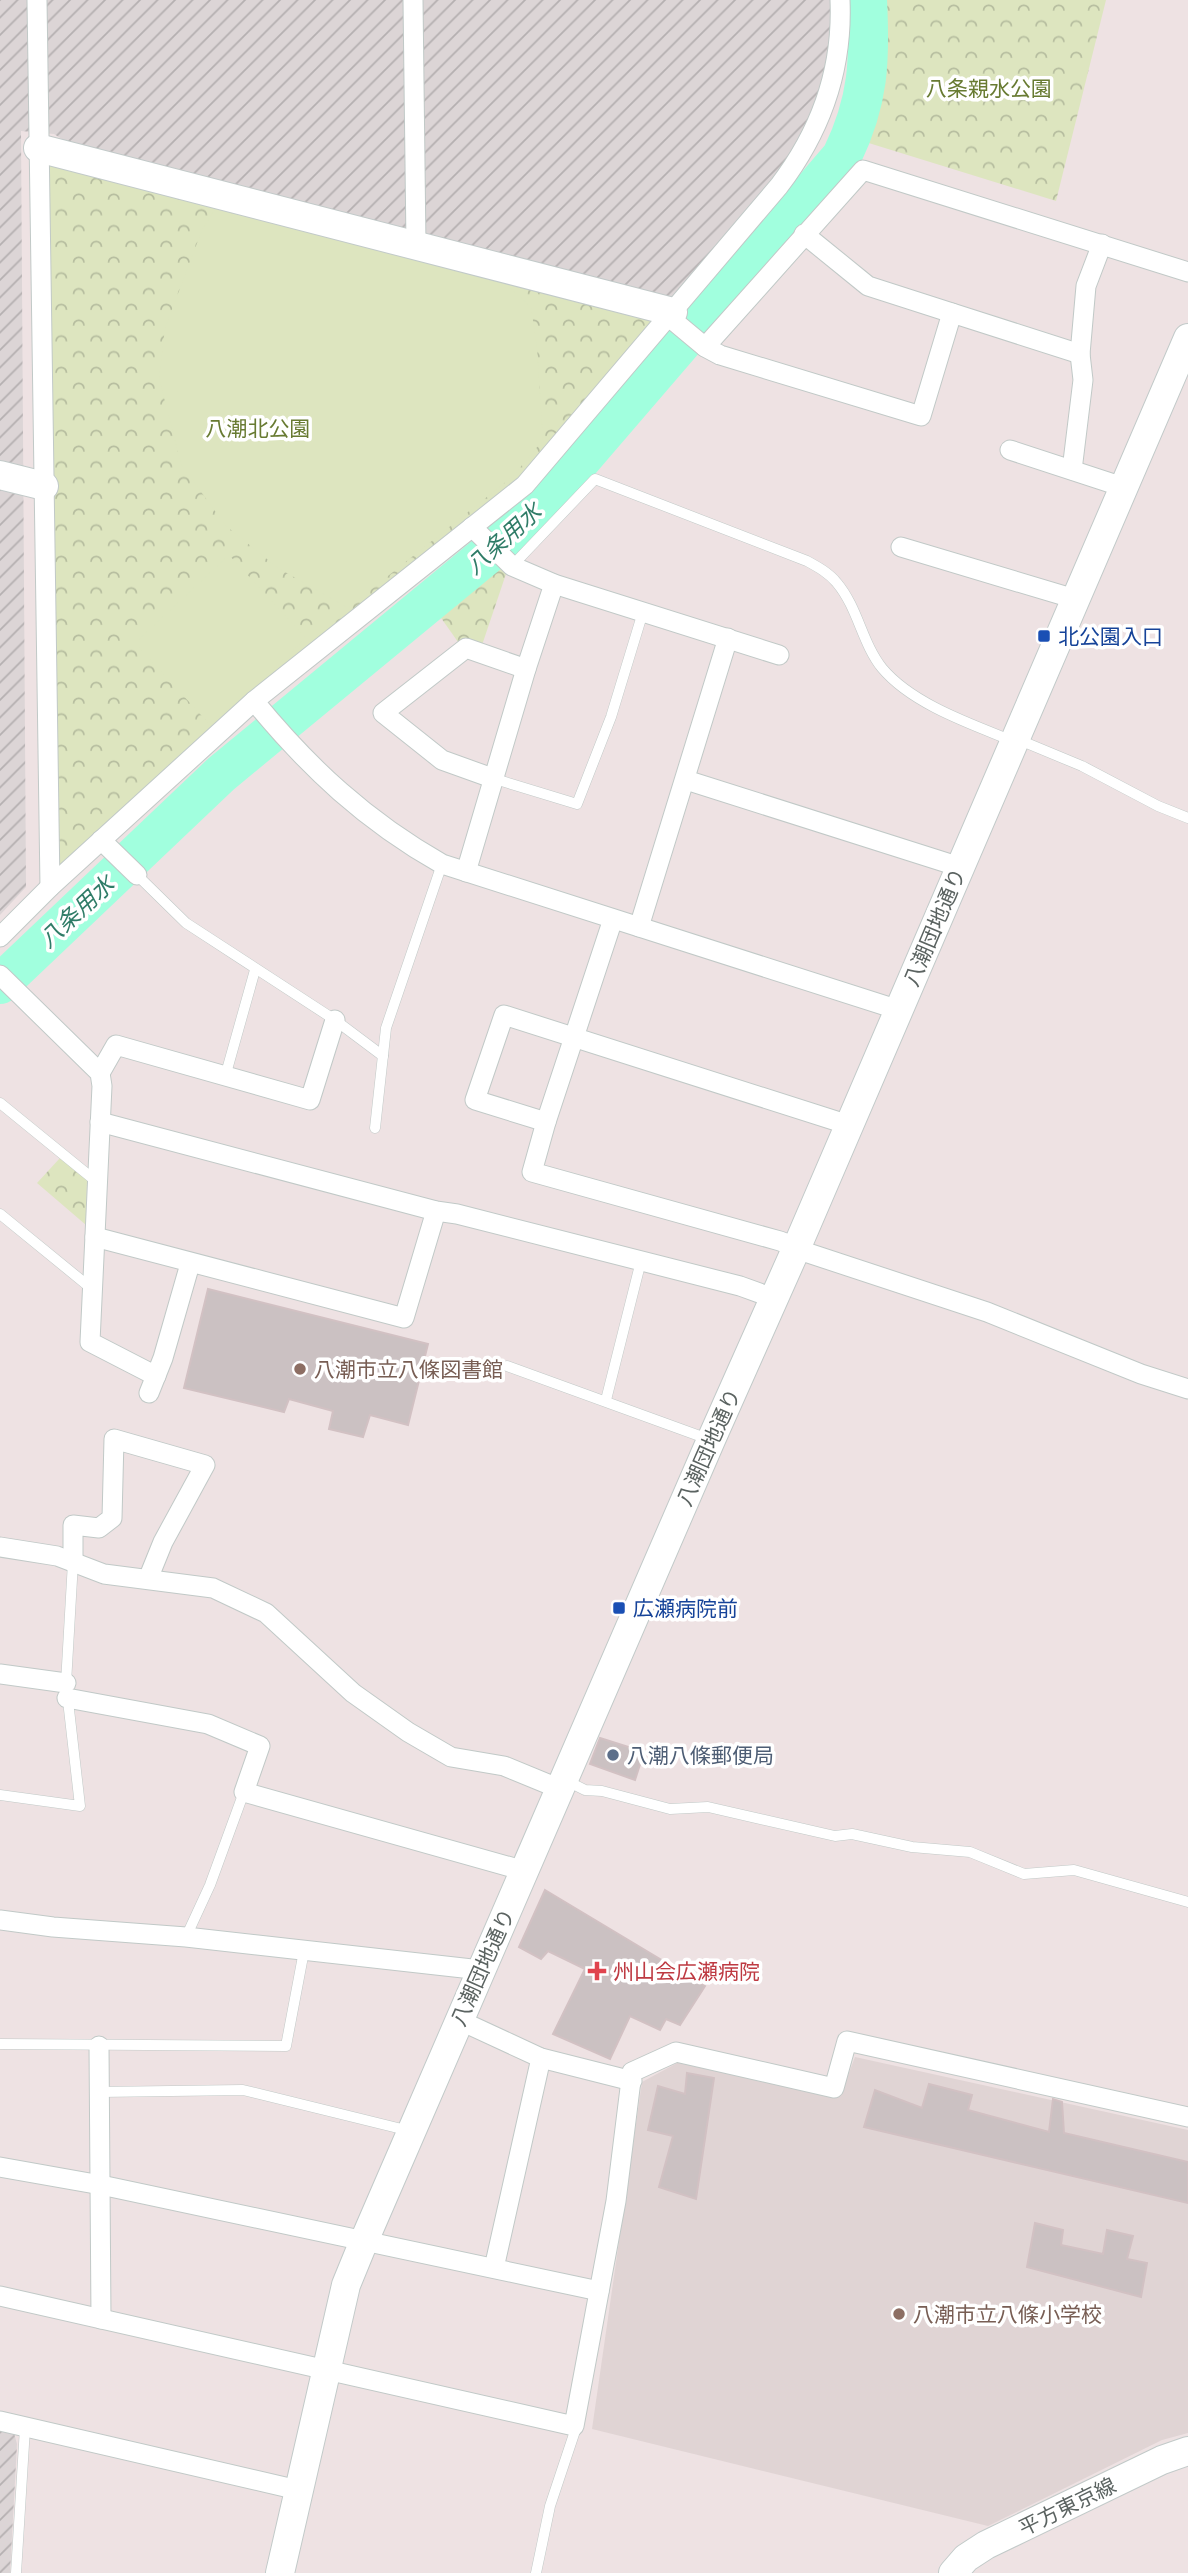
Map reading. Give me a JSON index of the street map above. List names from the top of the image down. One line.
{"streets":{"street":["八潮団地通り","平方東京線"]},"water":["八条用水"],"parks":["八条親水公園","八潮北公園"],"places":{"transit":["北公園入口","広瀬病院前"],"other":["八潮市立八條図書館","八潮八條郵便局","八潮市立八條小学校"],"health":["州山会広瀬病院"]}}
